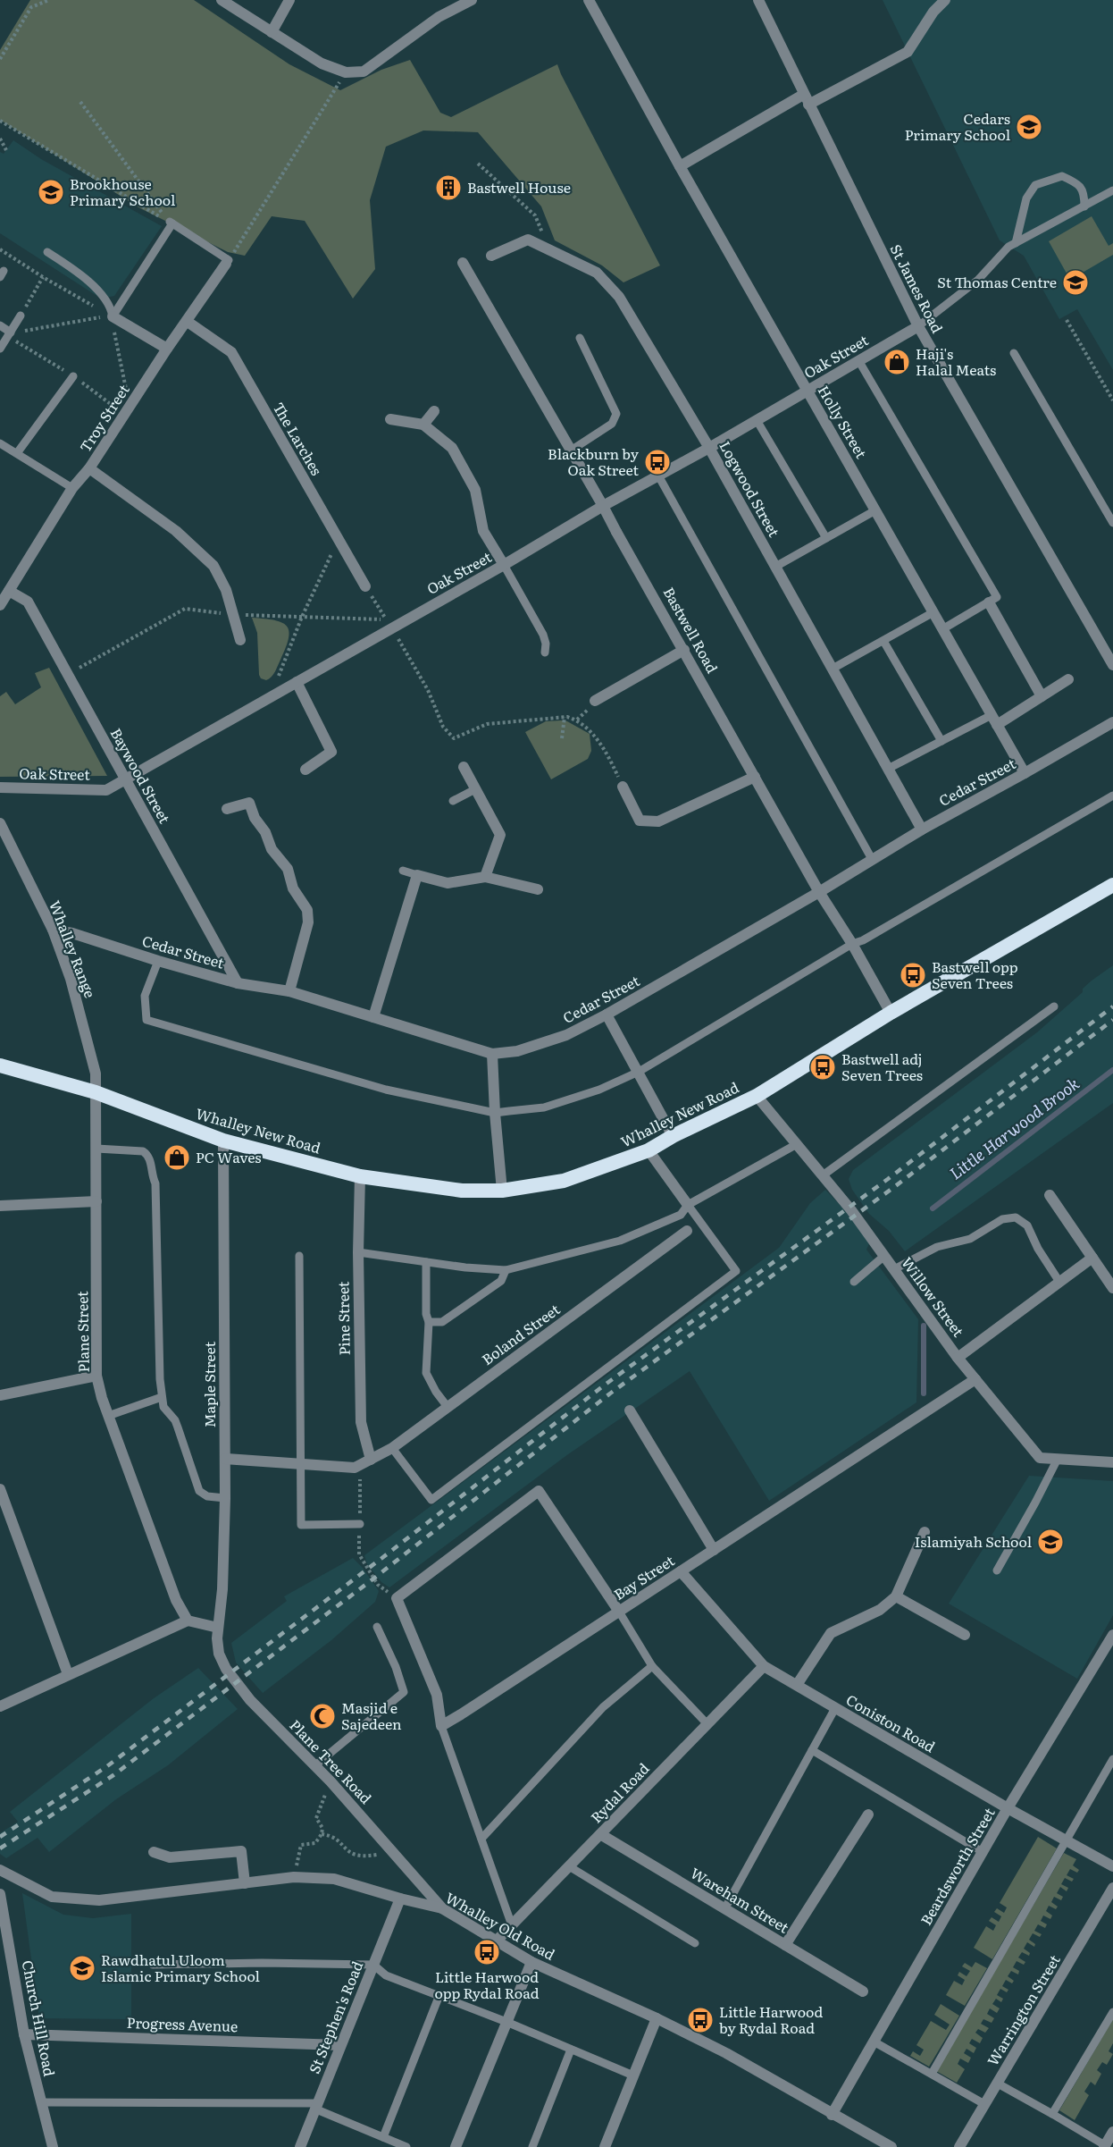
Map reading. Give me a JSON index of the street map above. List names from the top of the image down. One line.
{"streets":{"highway":["Whalley New Road"],"street":["St James Road","Oak Street","Troy Street","Holly Street","The Larches","Logwood Street","Bastwell Road","Baywood Street","Cedar Street","Whalley Range","Willow Street","Pine Street","Plane Street","Boland Street","Maple Street","Bay Street","Coniston Road","Plane Tree Road","Rydal Road","Beardsworth Street","Wareham Street","Whalley Old Road","Warrington Street","St Stephen's Road","Church Hill Road","Progress Avenue"]},"crossings":[["St James Road","Oak Street"],["Oak Street","Holly Street"],["Oak Street","Logwood Street"],["Oak Street","Bastwell Road"],["Oak Street","Baywood Street"],["Troy Street","The Larches"],["Troy Street","Baywood Street"],["Holly Street","Cedar Street"],["Logwood Street","Cedar Street"],["Bastwell Road","Cedar Street"],["Bastwell Road","Whalley New Road"],["Baywood Street","Cedar Street"],["Cedar Street","Whalley Range"],["Whalley Range","Whalley New Road"],["Whalley Range","Plane Street"],["Whalley New Road","Willow Street"],["Whalley New Road","Pine Street"],["Whalley New Road","Plane Street"],["Whalley New Road","Maple Street"],["Willow Street","Bay Street"],["Pine Street","Boland Street"],["Boland Street","Maple Street"],["Maple Street","Plane Tree Road"],["Bay Street","Coniston Road"],["Coniston Road","Rydal Road"],["Coniston Road","Beardsworth Street"],["Plane Tree Road","Whalley Old Road"],["Rydal Road","Wareham Street"],["Rydal Road","Whalley Old Road"],["Beardsworth Street","Whalley Old Road"],["Whalley Old Road","St Stephen's Road"],["St Stephen's Road","Progress Avenue"],["Church Hill Road","Progress Avenue"]],"water":["Little Harwood Brook"],"places":{"school or university":["Cedars Primary School","Brookhouse Primary School","St Thomas Centre","Islamiyah School","Rawdhatul Uloom Islamic Primary School"],"building":["Bastwell House"],"shop":["Haji's Halal Meats","PC Waves"],"bus stop":["Blackburn by Oak Street","Bastwell opp Seven Trees","Bastwell adj Seven Trees","Little Harwood opp Rydal Road","Little Harwood by Rydal Road"],"mosque":["Masjid e Sajedeen"]}}
